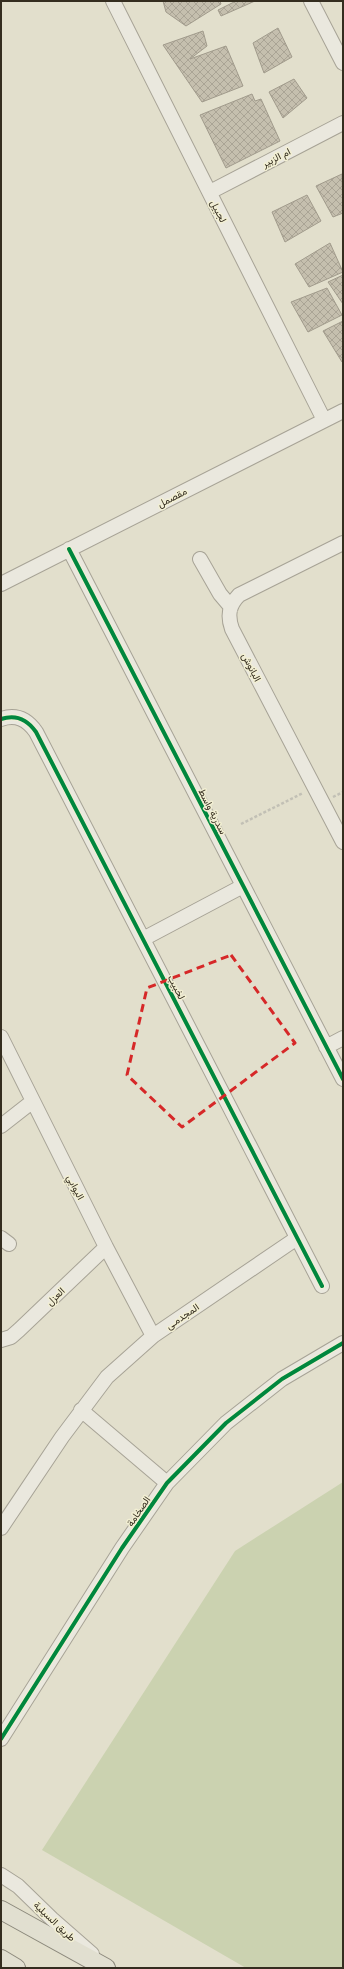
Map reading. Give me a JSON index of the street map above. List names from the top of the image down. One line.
{"streets":{"main road":["طريق السيلية"],"street":["ام الزبير","لجبيل","مقصمل","البانوش","سدرية واسط","لخبيب","اليوابي","العزل","المجدمـى","الصخامة"]},"crossings":[["ام الزبير","لجبيل"],["لجبيل","مقصمل"],["مقصمل","سدرية واسط"],["لخبيب","المجدمـى"],["اليوابي","العزل"],["اليوابي","المجدمـى"]]}
